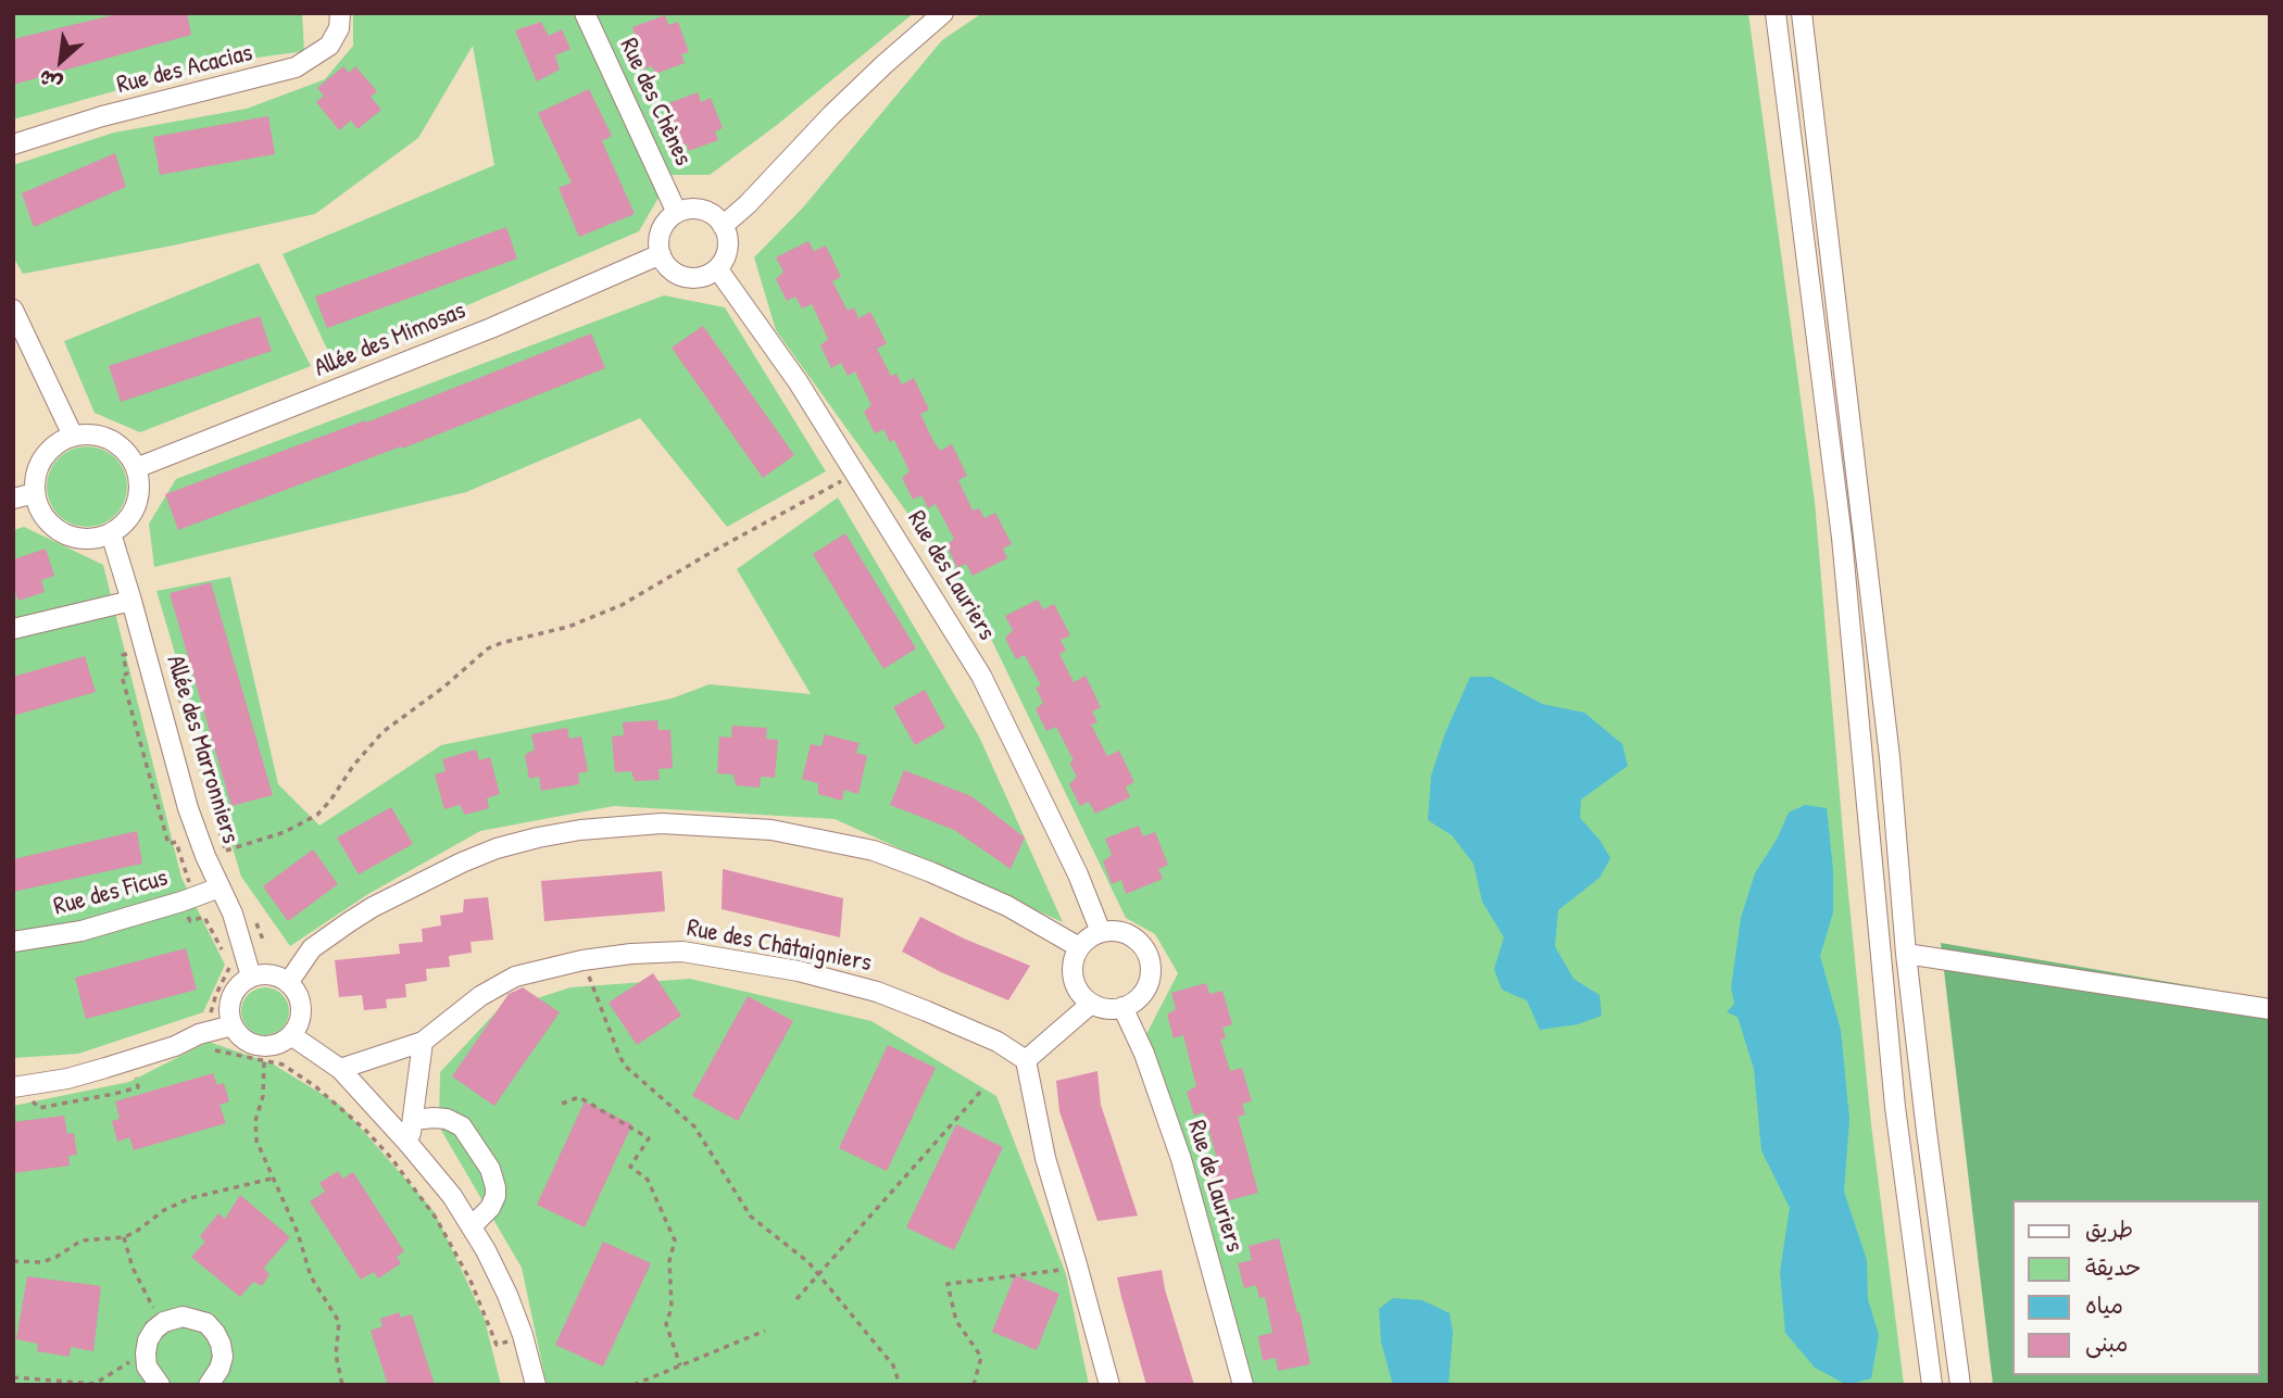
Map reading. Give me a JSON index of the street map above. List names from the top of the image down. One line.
{"streets":{"street":["Rue des Acacias","Rue des Chènes","Allée des Mimosas","Rue des Lauriers","Allée des Marronniers","Rue des Ficus","Rue des Châtaigniers","Rue de Lauriers"]},"crossings":[["Rue des Chènes","Allée des Mimosas"],["Rue des Chènes","Rue des Lauriers"],["Allée des Mimosas","Rue des Lauriers"],["Allée des Mimosas","Allée des Marronniers"],["Rue des Lauriers","Rue de Lauriers"],["Allée des Marronniers","Rue des Ficus"]],"legend":["طريق","حديقة","مياه","مبنى"],"north":"bottom left"}
